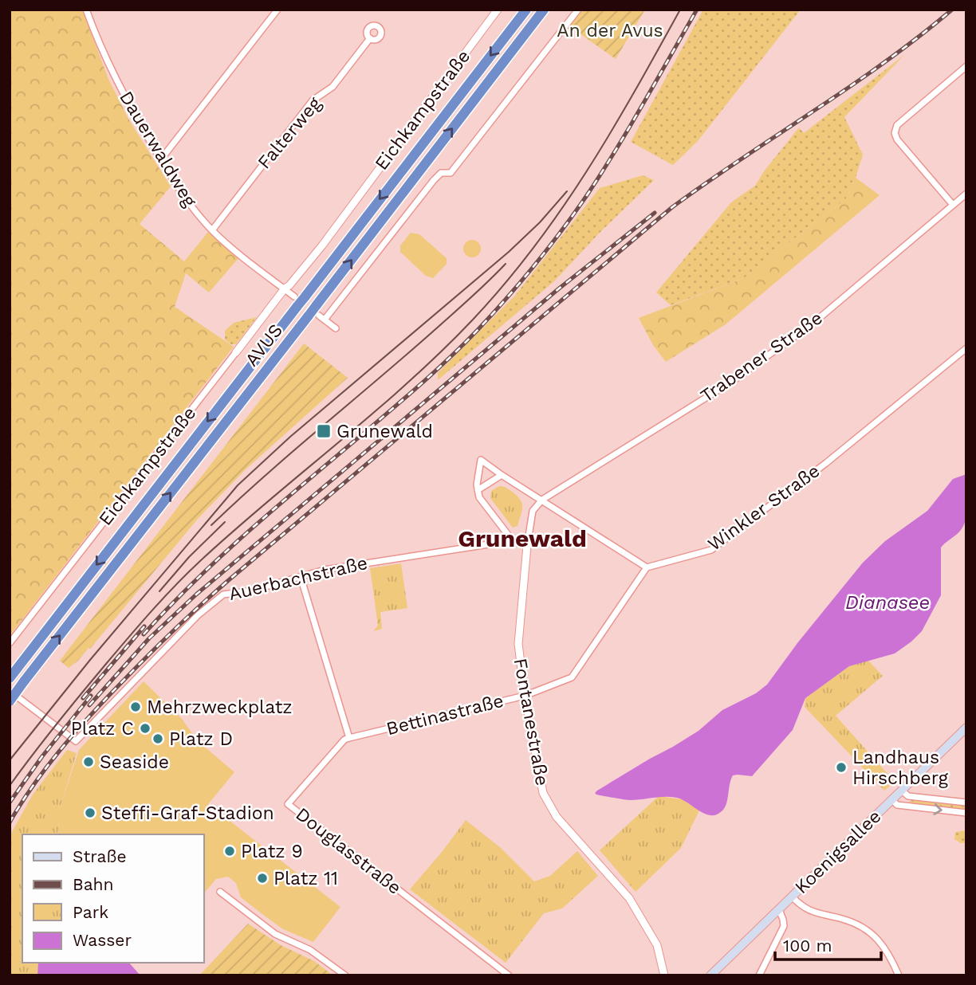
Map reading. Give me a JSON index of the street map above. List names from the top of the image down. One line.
{"streets":{"highway":["AVUS"],"main road":["Koenigsallee"],"street":["Eichkampstraße","Falterweg","Dauerwaldweg","Trabener Straße","Winkler Straße","Auerbachstraße","Bettinastraße","Fontanestraße","Douglasstraße"]},"crossings":[["Eichkampstraße","Dauerwaldweg"],["Falterweg","Dauerwaldweg"],["Trabener Straße","Fontanestraße"],["Winkler Straße","Bettinastraße"],["Auerbachstraße","Fontanestraße"],["Bettinastraße","Fontanestraße"],["Bettinastraße","Douglasstraße"]],"districts":["Grunewald"],"water":["Dianasee"],"parks":["An der Avus"],"places":{"transit":["Grunewald"],"other":["Mehrzweckplatz","Platz C","Platz D","Seaside","Landhaus Hirschberg","Steffi-Graf-Stadion","Platz 9","Platz 11"]},"legend":["Straße","Bahn","Park","Wasser"],"scale_bar":"100 m"}
